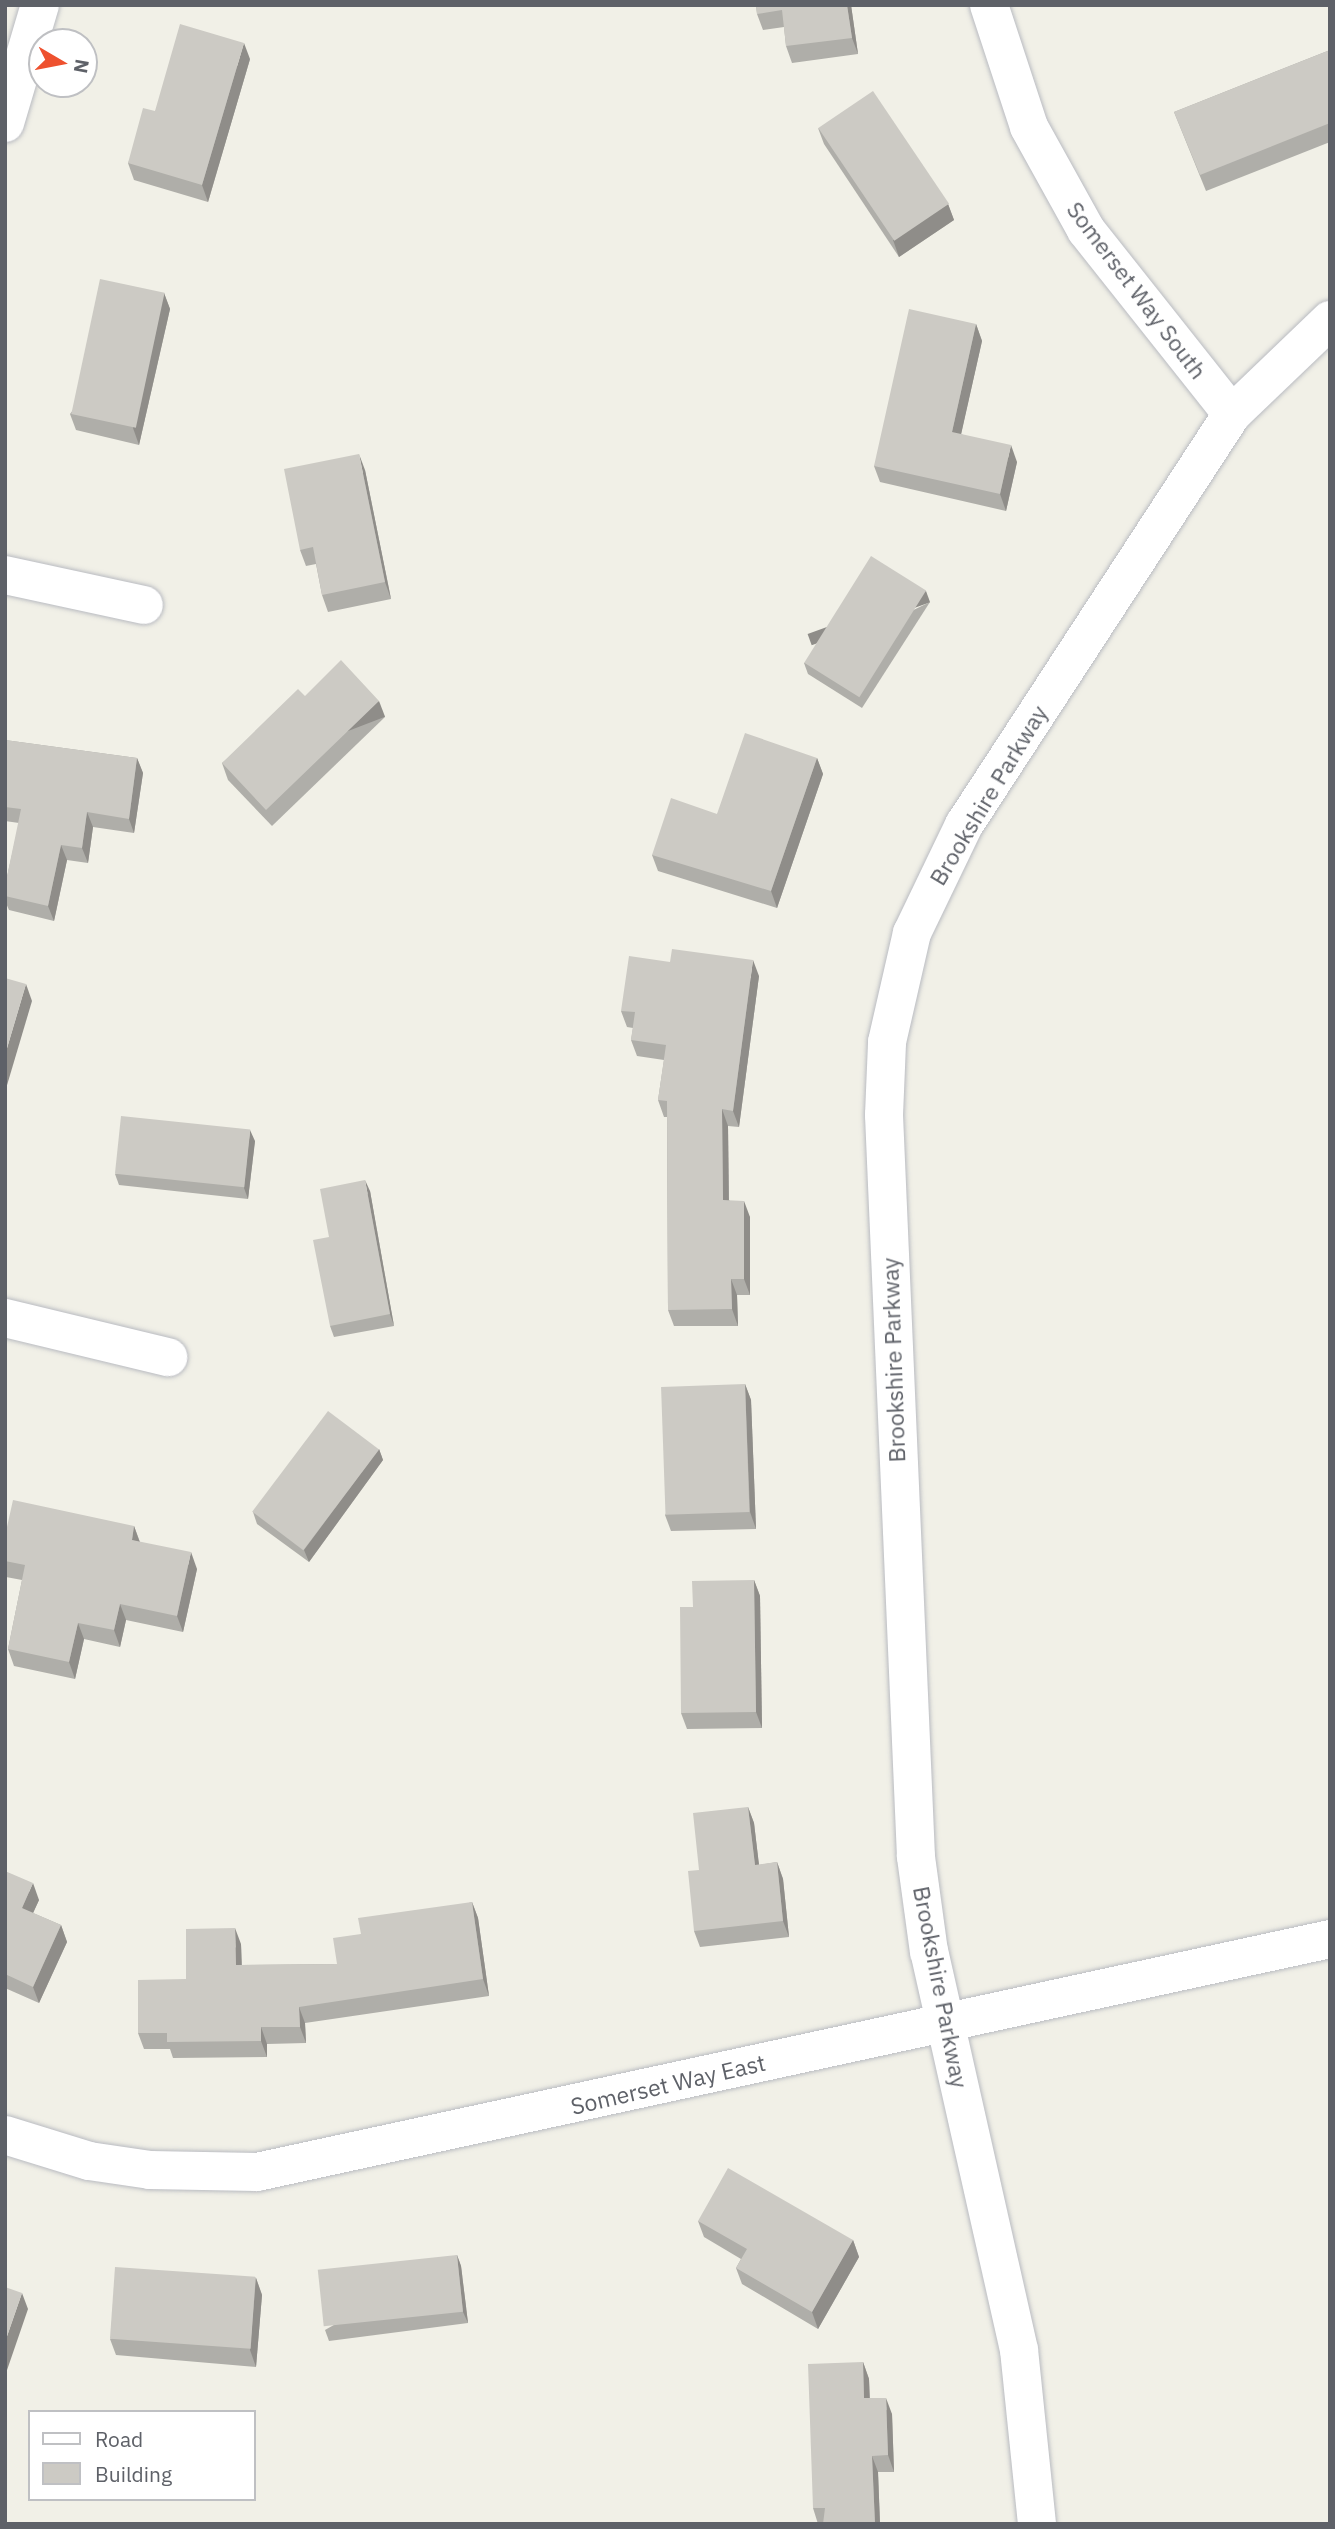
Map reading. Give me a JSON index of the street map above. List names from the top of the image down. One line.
{"streets":{"street":["Somerset Way South","Brookshire Parkway","Somerset Way East"]},"crossings":[["Somerset Way South","Brookshire Parkway"],["Brookshire Parkway","Somerset Way East"]],"legend":["Road","Building"],"north":"right"}
